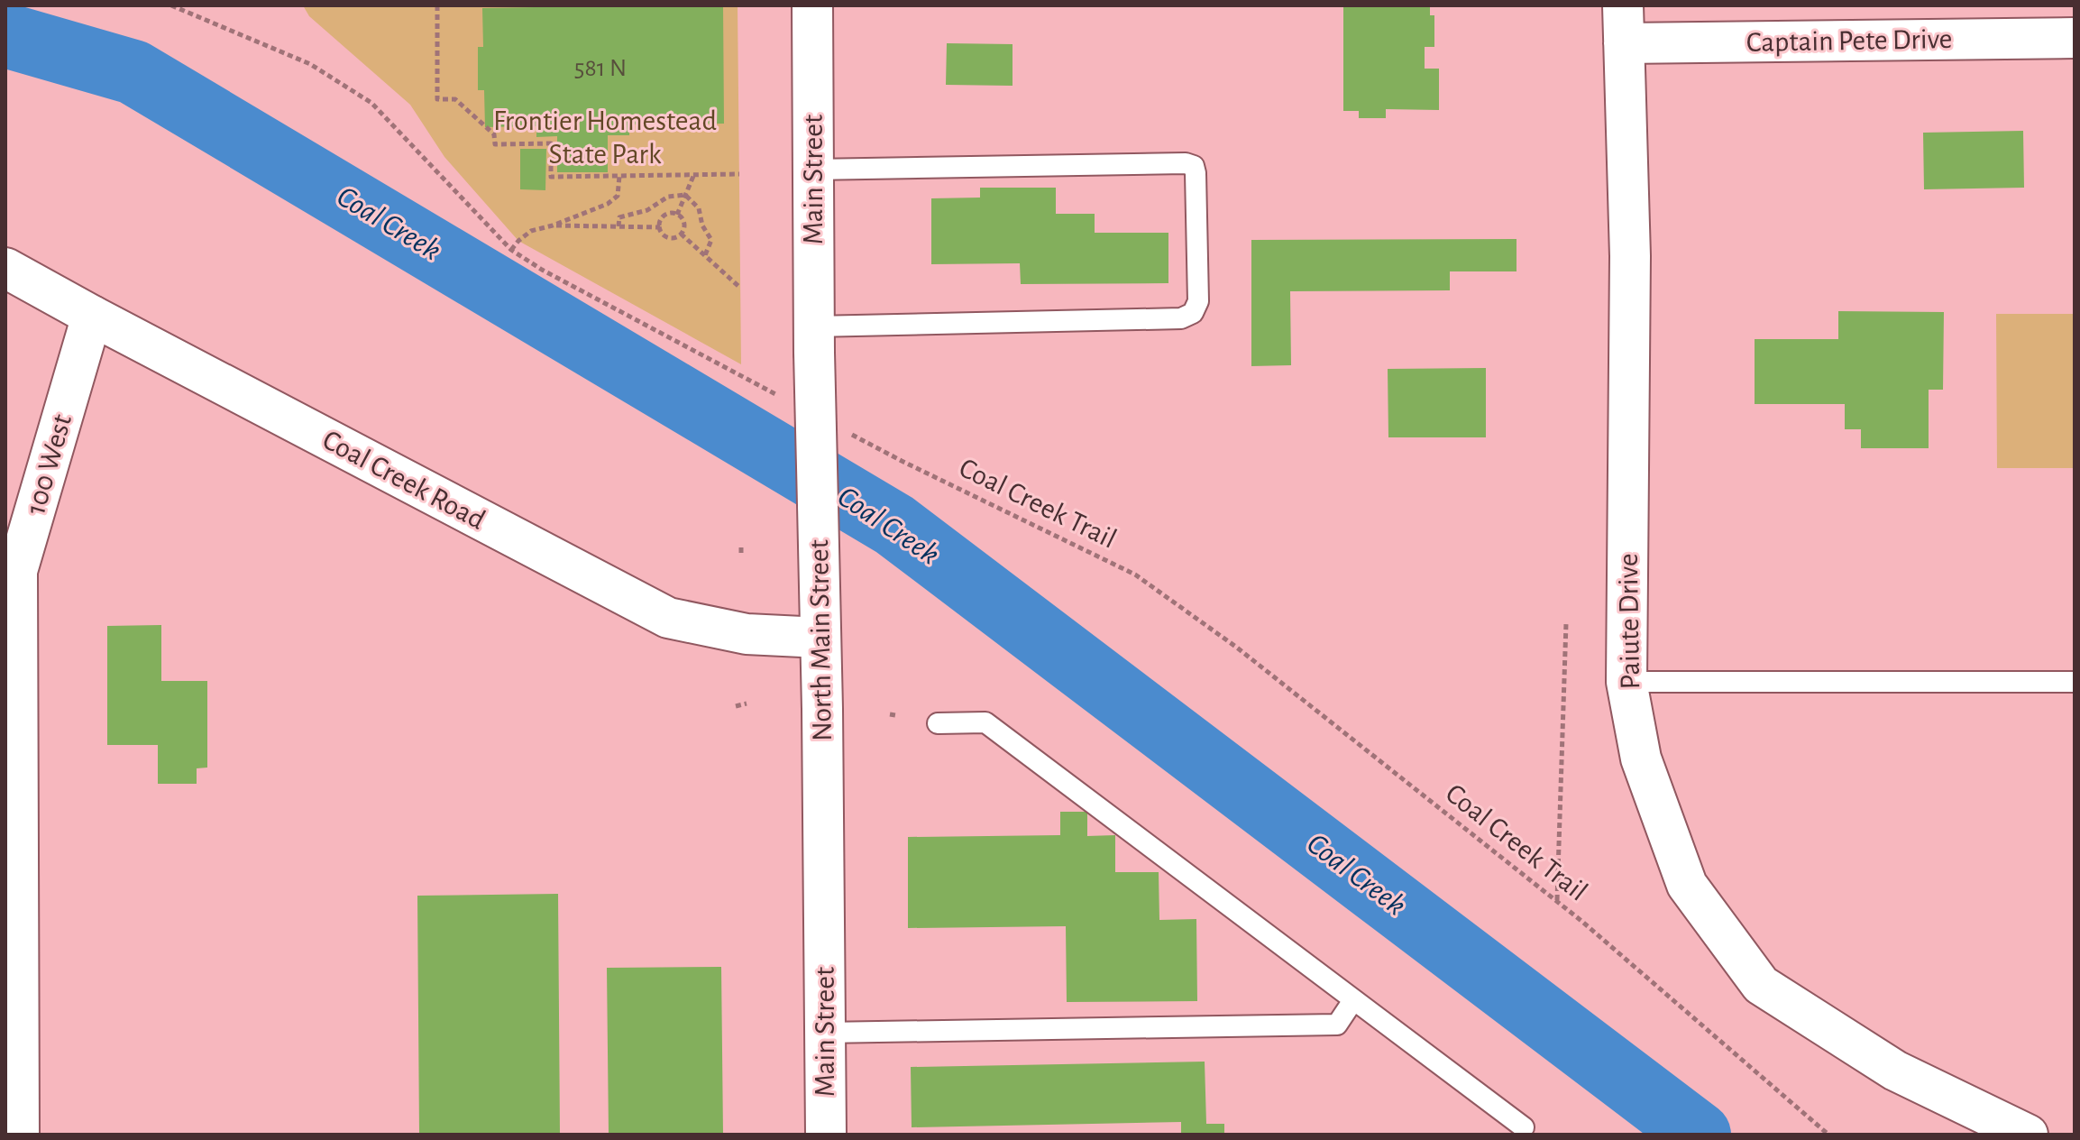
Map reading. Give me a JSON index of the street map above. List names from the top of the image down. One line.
{"streets":{"street":["Captain Pete Drive","Main Street","100 West","Coal Creek Road","Paiute Drive","North Main Street"],"path":["Coal Creek Trail"]},"crossings":[["Captain Pete Drive","Paiute Drive"],["Main Street","North Main Street"],["100 West","Coal Creek Road"],["Coal Creek Road","North Main Street"]],"water":["Coal Creek"],"parks":["Frontier Homestead State Park"],"house_numbers":["581 N"]}
